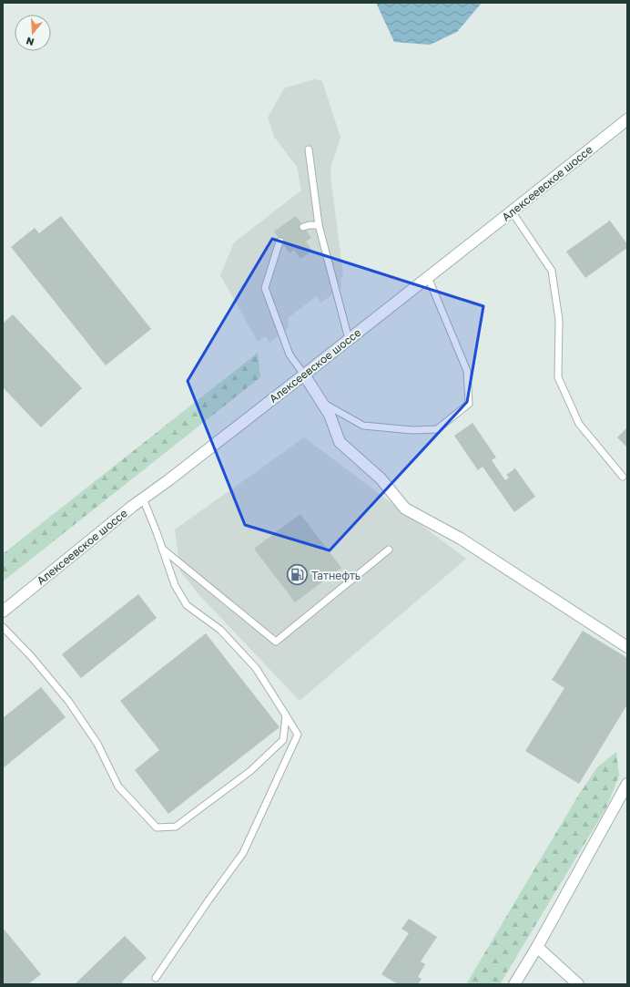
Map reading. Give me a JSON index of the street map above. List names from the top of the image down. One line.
{"streets":{"street":["Алексеевское шоссе"]},"places":{"fuel station":["Татнефть"]},"north":"bottom"}
